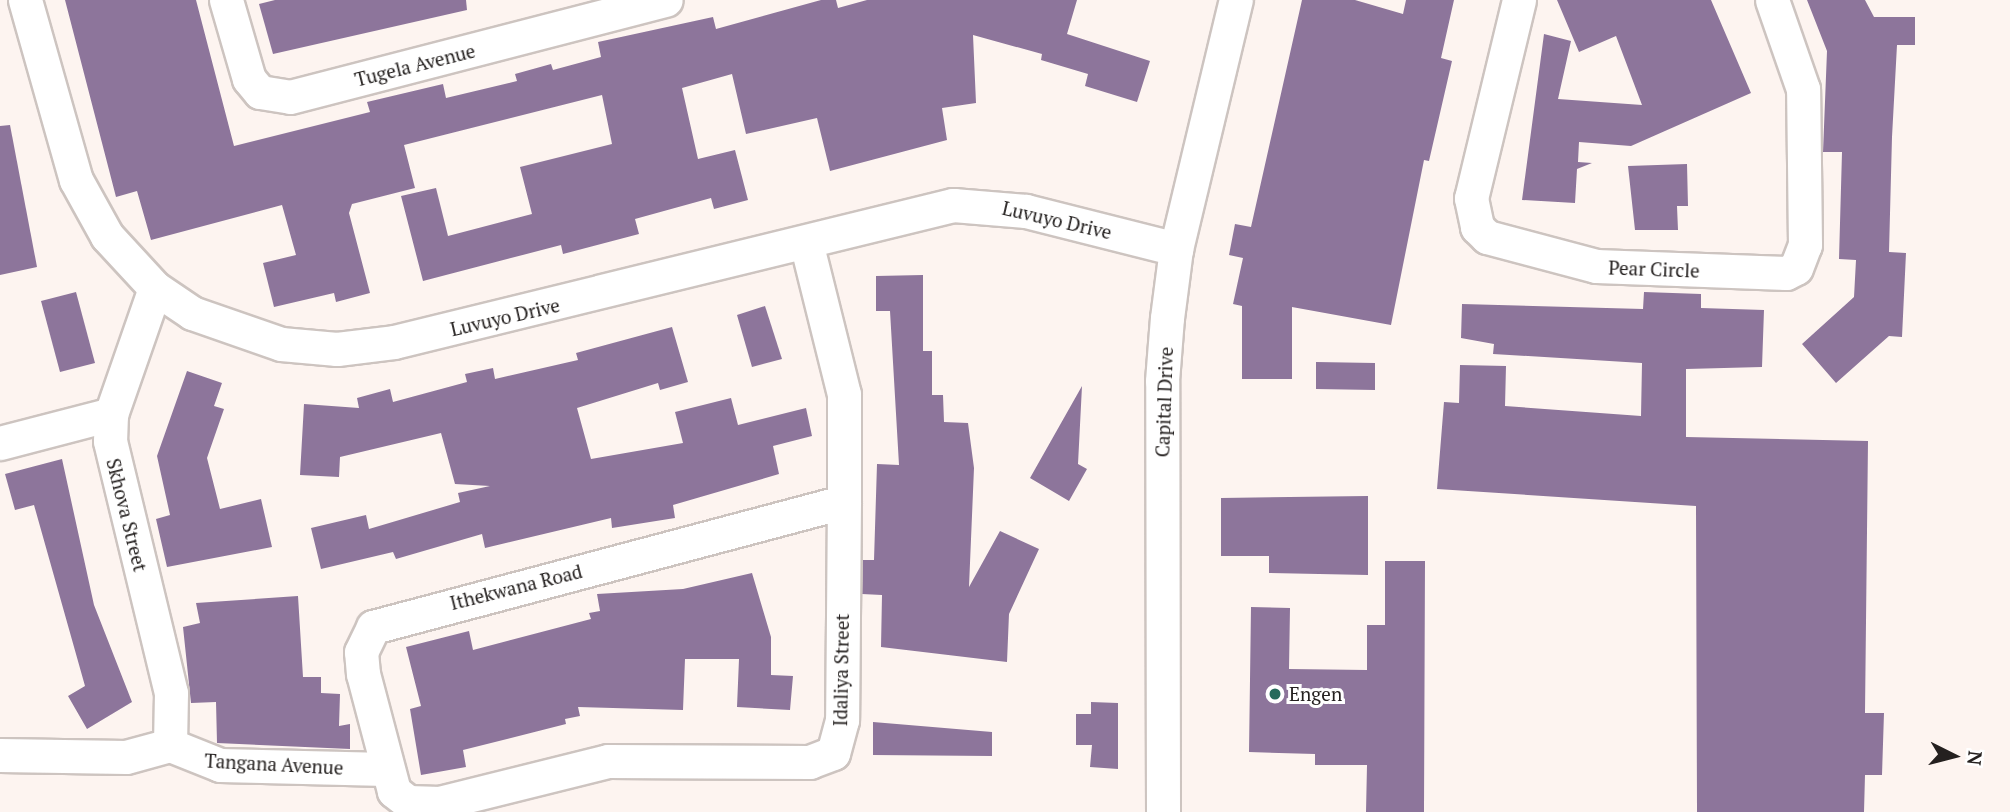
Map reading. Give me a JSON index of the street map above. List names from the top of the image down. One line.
{"streets":{"street":["Tugela Avenue","Luvuyo Drive","Pear Circle","Capital Drive","Skhova Street","Ithekwana Road","Idaliya Street","Tangana Avenue"]},"crossings":[["Luvuyo Drive","Capital Drive"],["Luvuyo Drive","Skhova Street"],["Luvuyo Drive","Idaliya Street"],["Skhova Street","Tangana Avenue"],["Ithekwana Road","Idaliya Street"],["Ithekwana Road","Tangana Avenue"]],"places":["Engen"],"north":"right"}
